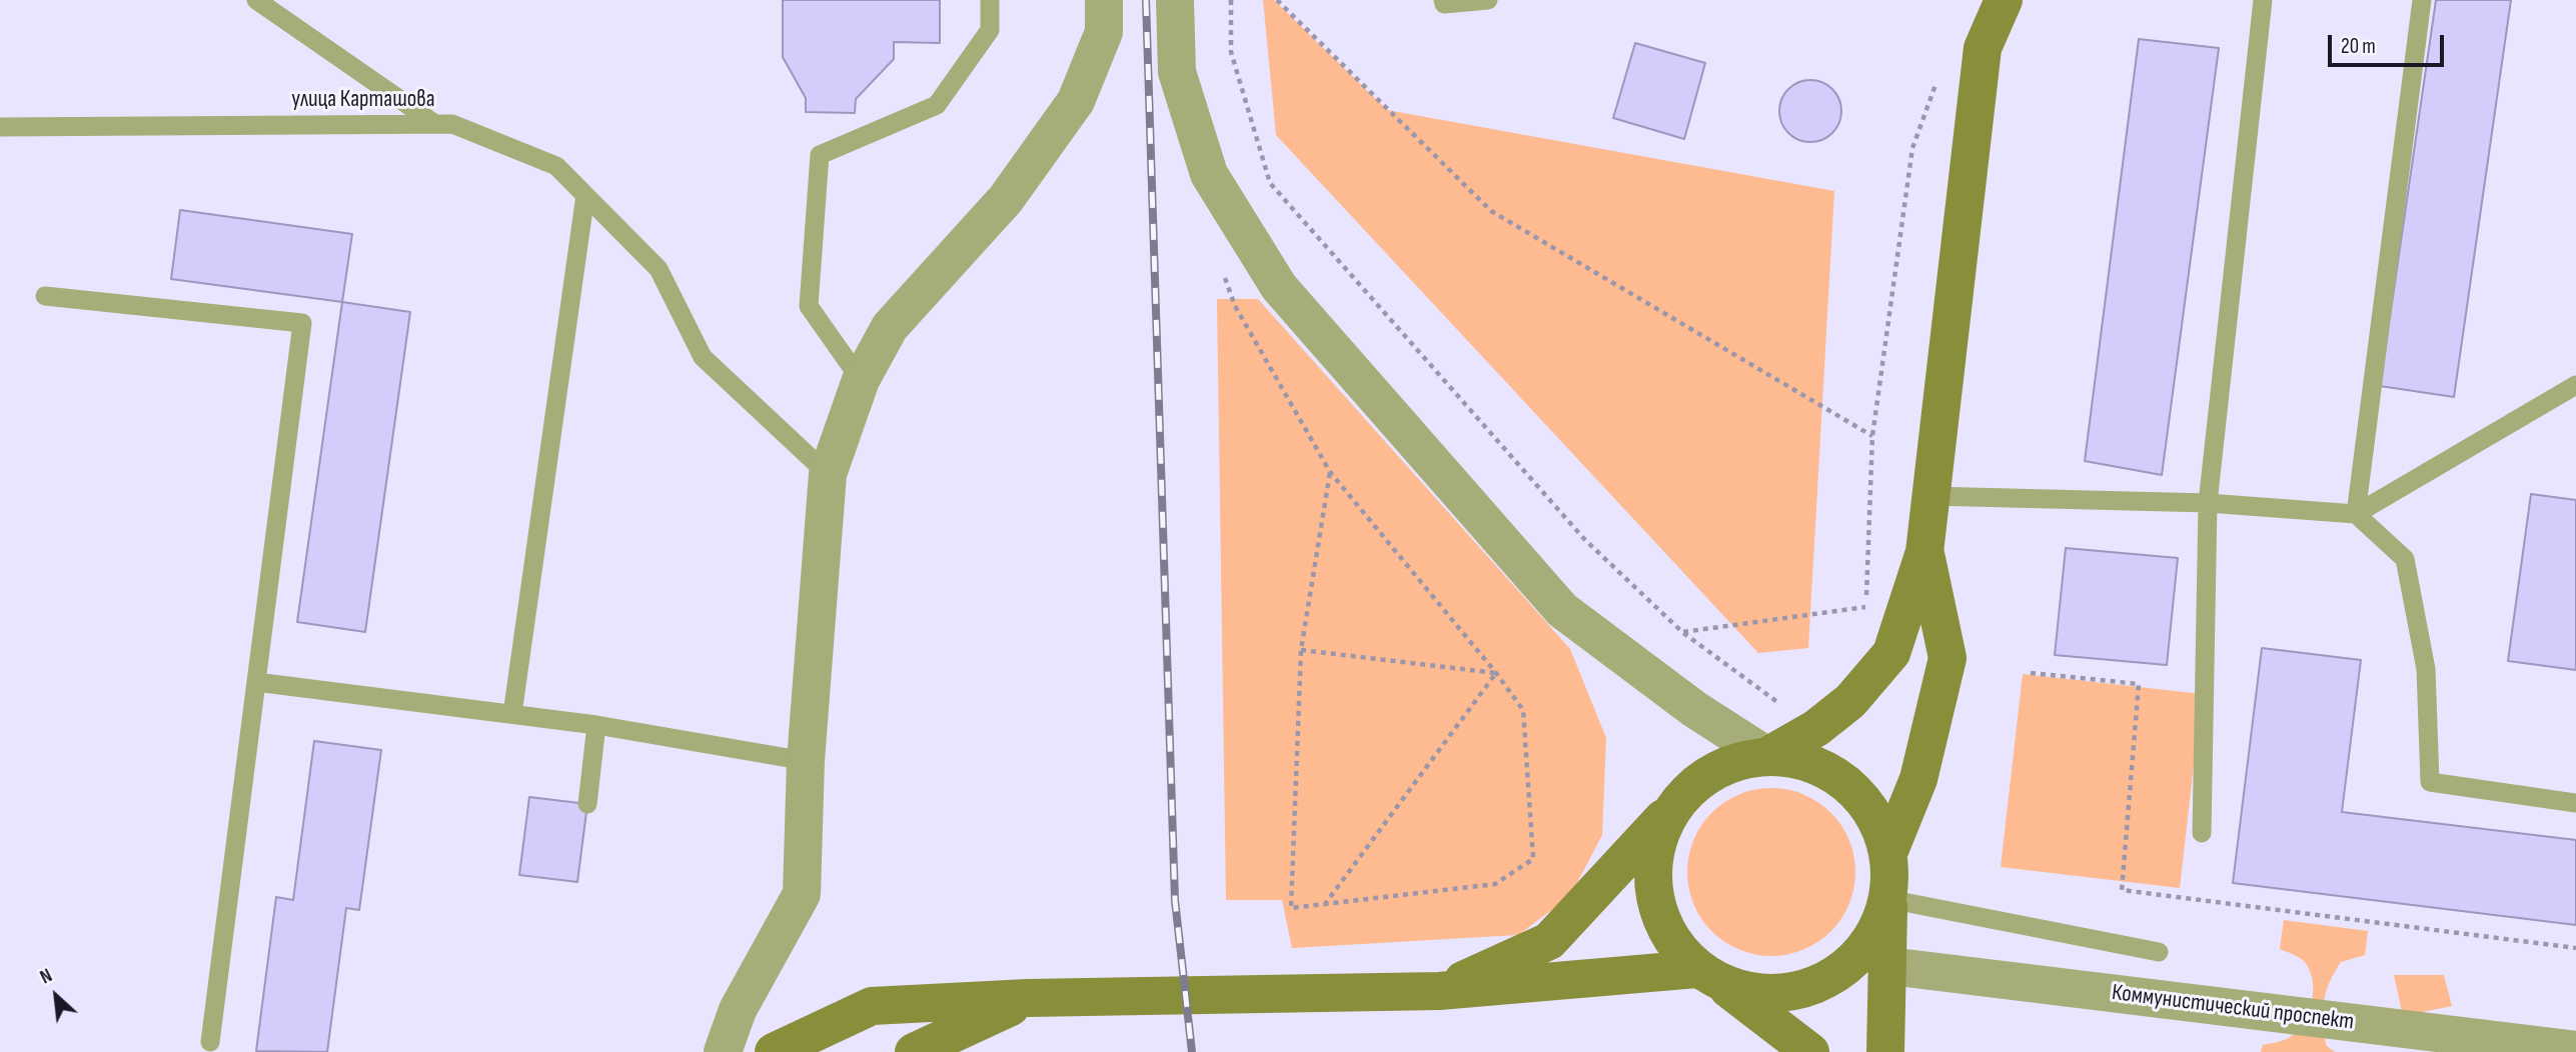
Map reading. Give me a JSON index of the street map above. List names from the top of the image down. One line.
{"streets":{"street":["Коммунистический проспект"],"lane":["улица Карташова"]},"scale_bar":"20 m","north":"top left"}
